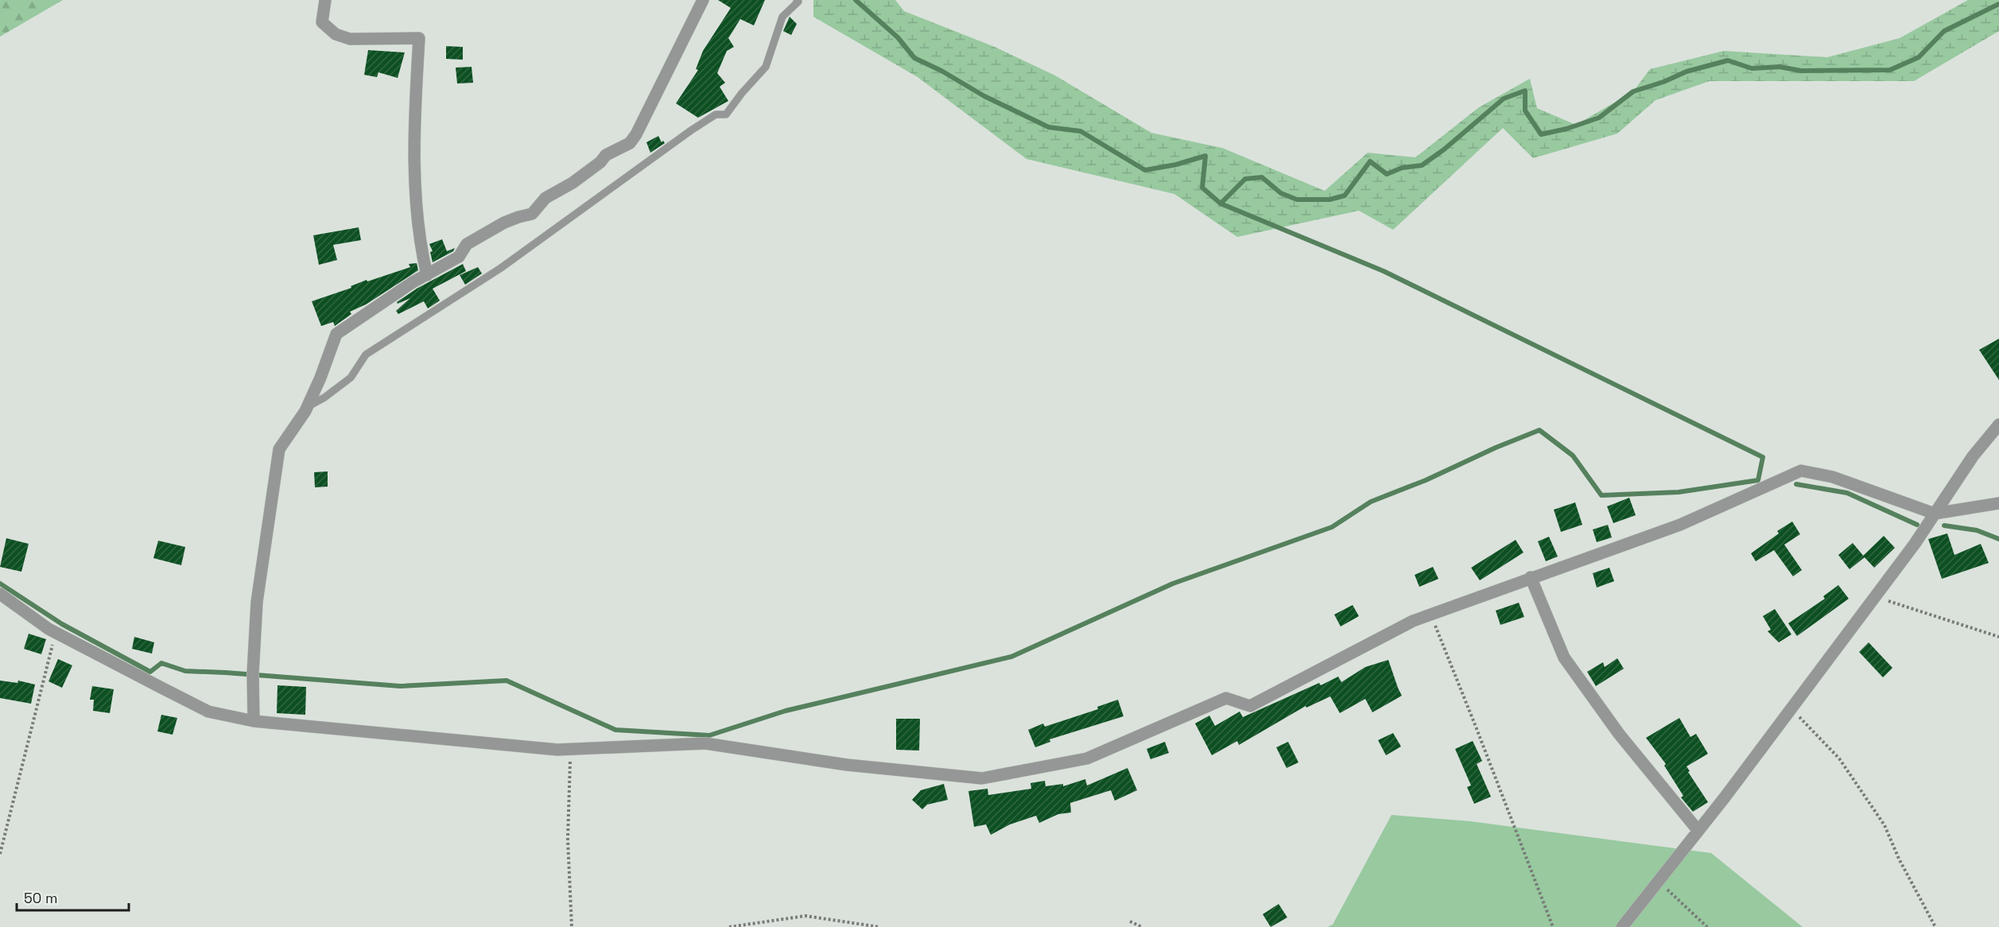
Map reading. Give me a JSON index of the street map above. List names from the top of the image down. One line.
{"scale_bar":"50 m"}
